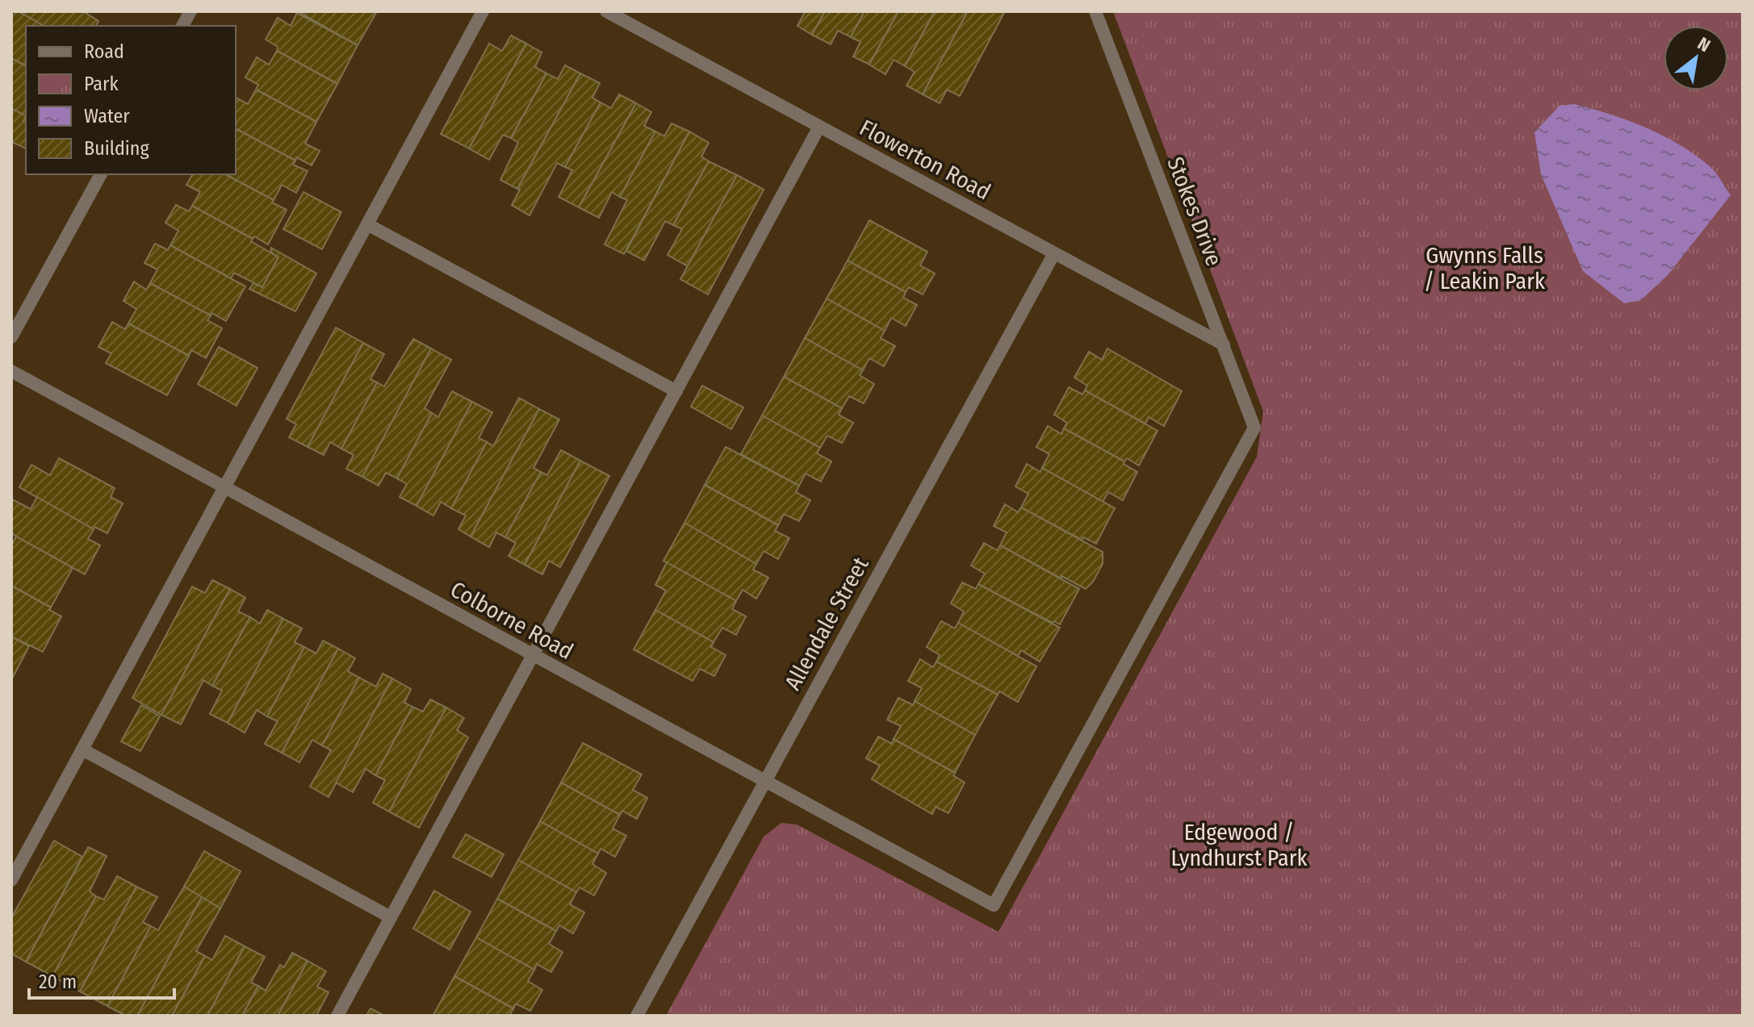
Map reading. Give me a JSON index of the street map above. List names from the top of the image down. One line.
{"streets":{"street":["Flowerton Road","Stokes Drive","Colborne Road","Allendale Street"]},"crossings":[["Flowerton Road","Stokes Drive"],["Flowerton Road","Allendale Street"],["Stokes Drive","Colborne Road"],["Colborne Road","Allendale Street"]],"parks":["Gwynns Falls / Leakin Park","Edgewood / Lyndhurst Park"],"legend":["Road","Park","Water","Building"],"scale_bar":"20 m","north":"top right"}
